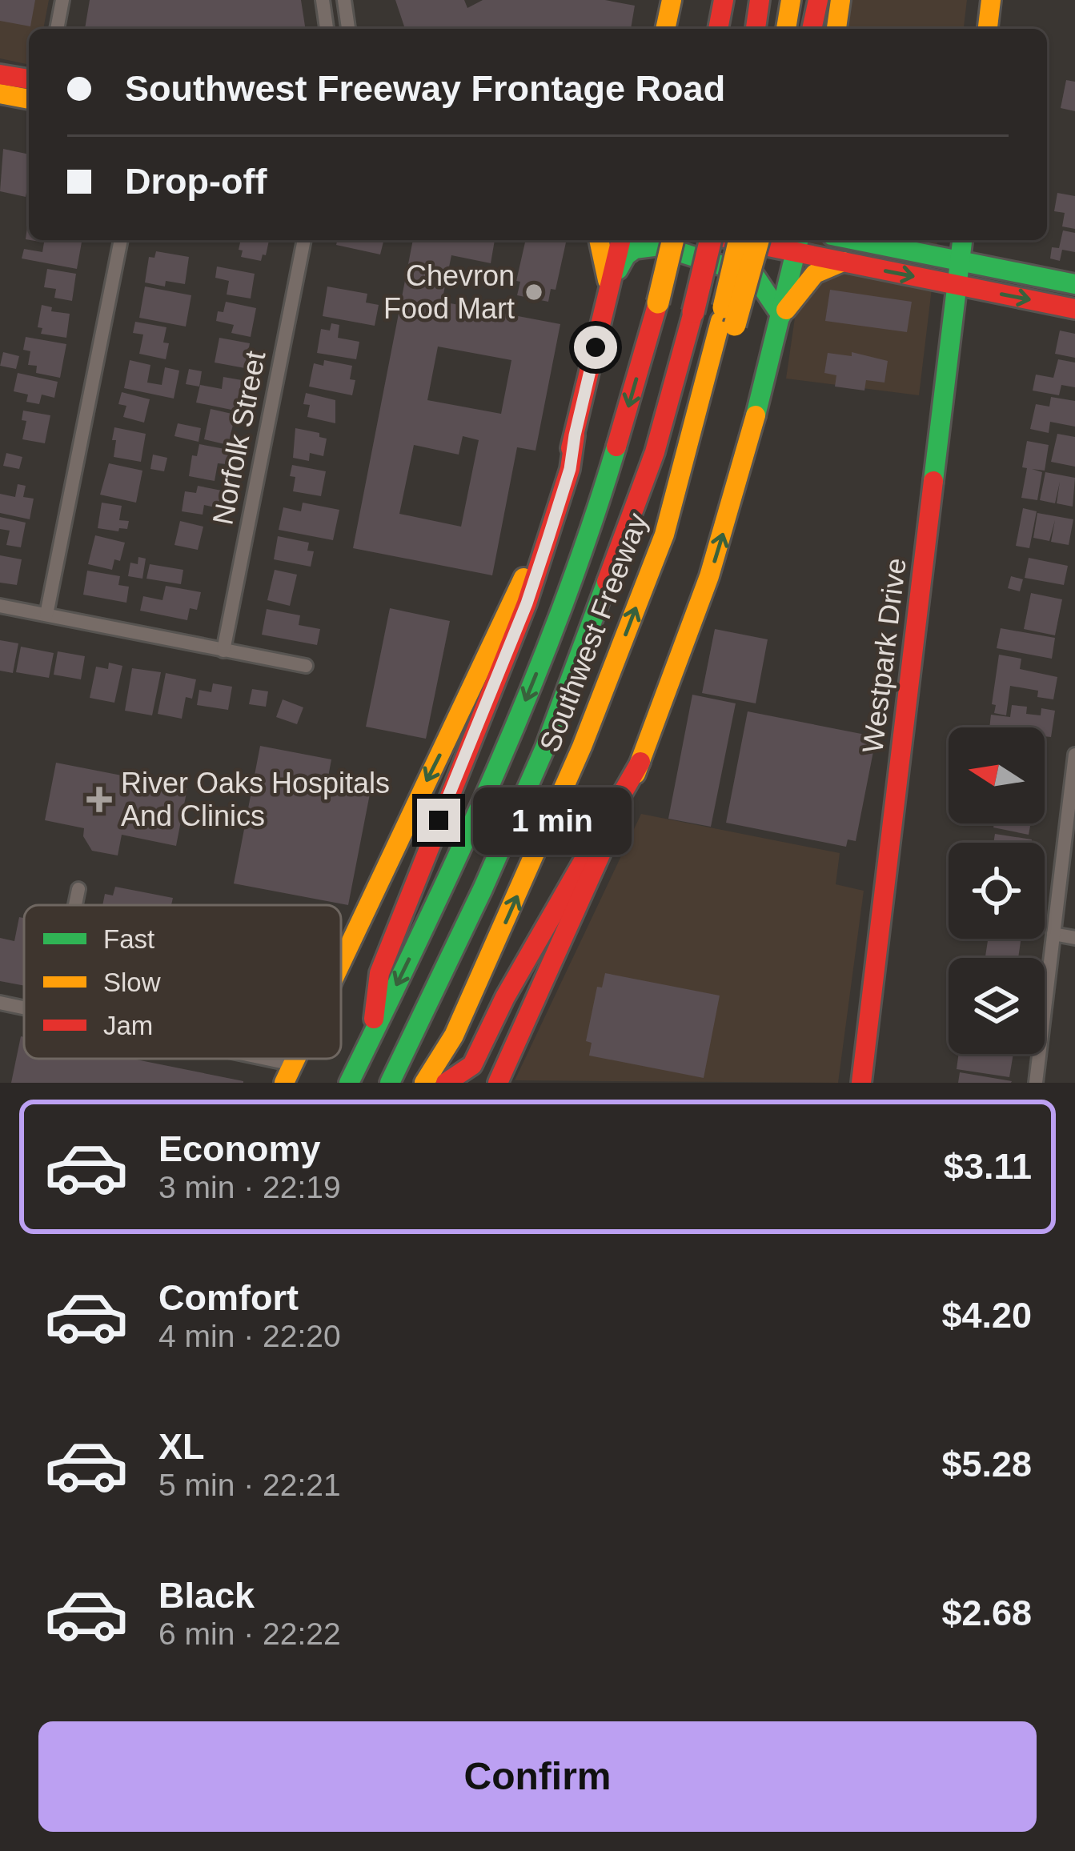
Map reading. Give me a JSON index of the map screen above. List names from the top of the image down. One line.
{"streets":{"main road":["Southwest Freeway","Westpark Drive"],"street":["Norfolk Street"]},"places":{"other":["Chevron Food Mart"],"health":["River Oaks Hospitals And Clinics"]},"legend":["Fast","Slow","Jam"],"north":"left","page":{"banner":["Southwest Freeway Frontage Road","Drop-off"],"bubble":"1 min","list":[{"name":"Economy","note":"3 min · 22:19","value":"$3.11"},{"name":"Comfort","note":"4 min · 22:20","value":"$4.20"},{"name":"XL","note":"5 min · 22:21","value":"$5.28"},{"name":"Black","note":"6 min · 22:22","value":"$2.68"}],"buttons":"Confirm"}}
